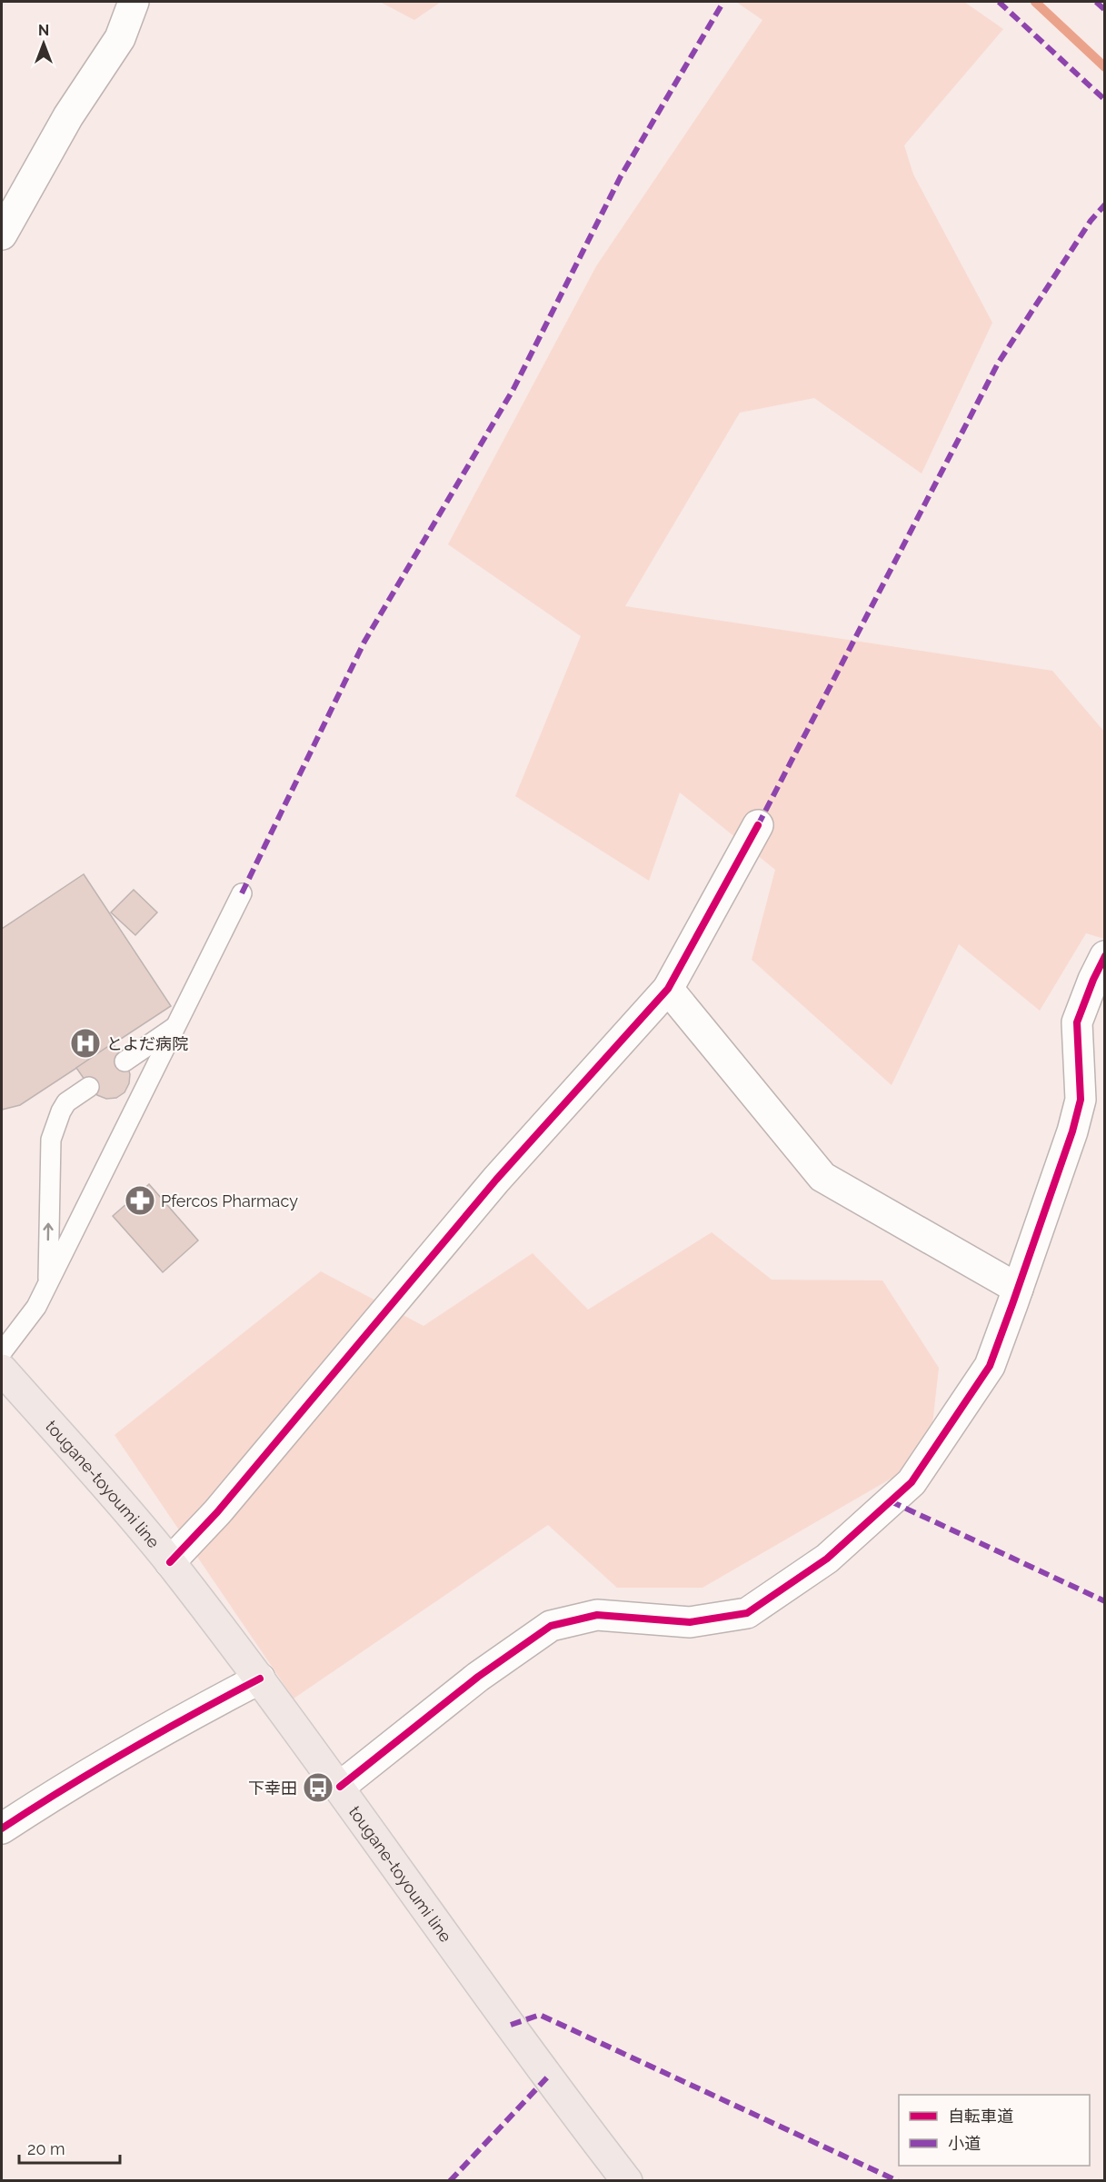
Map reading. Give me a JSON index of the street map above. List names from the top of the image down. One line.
{"streets":{"main road":["tougane-toyoumi line"]},"places":{"hospital":["とよだ病院"],"pharmacy":["Pfercos Pharmacy"],"bus stop":["下幸田"]},"legend":["自転車道","小道"],"scale_bar":"20 m","north":"top"}
